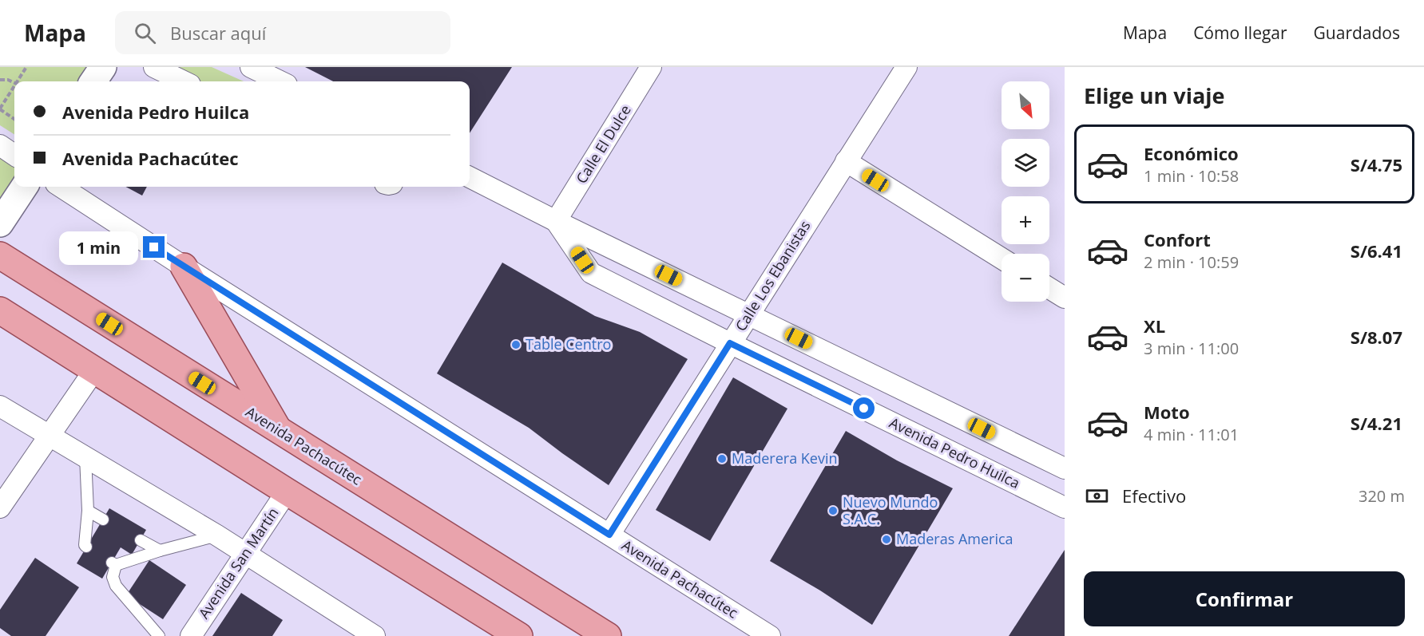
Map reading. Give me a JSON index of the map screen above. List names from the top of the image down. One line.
{"streets":{"main road":["Avenida Pachacútec"],"street":["Calle El Dulce","Calle Los Ebanistas","Avenida Pedro Huilca","Avenida San Martín"]},"crossings":[["Calle El Dulce","Avenida Pedro Huilca"],["Calle Los Ebanistas","Avenida Pachacútec"],["Calle Los Ebanistas","Avenida Pedro Huilca"]],"places":["Table Centro","Maderera Kevin","Nuevo Mundo S.A.C.","Maderas America"],"north":"bottom right","page":{"header":"Mapa","search":"Buscar aquí","nav":["Mapa","Cómo llegar","Guardados"],"heading":"Elige un viaje","map_buttons":["+","−"],"banner":["Avenida Pedro Huilca","Avenida Pachacútec"],"list":[{"name":"Económico","note":"1 min · 10:58","value":"S/4.75"},{"name":"Confort","note":"2 min · 10:59","value":"S/6.41"},{"name":"XL","note":"3 min · 11:00","value":"S/8.07"},{"name":"Moto","note":"4 min · 11:01","value":"S/4.21"}],"bubble":"1 min","pay":["Efectivo","320 m"],"buttons":"Confirmar"}}
